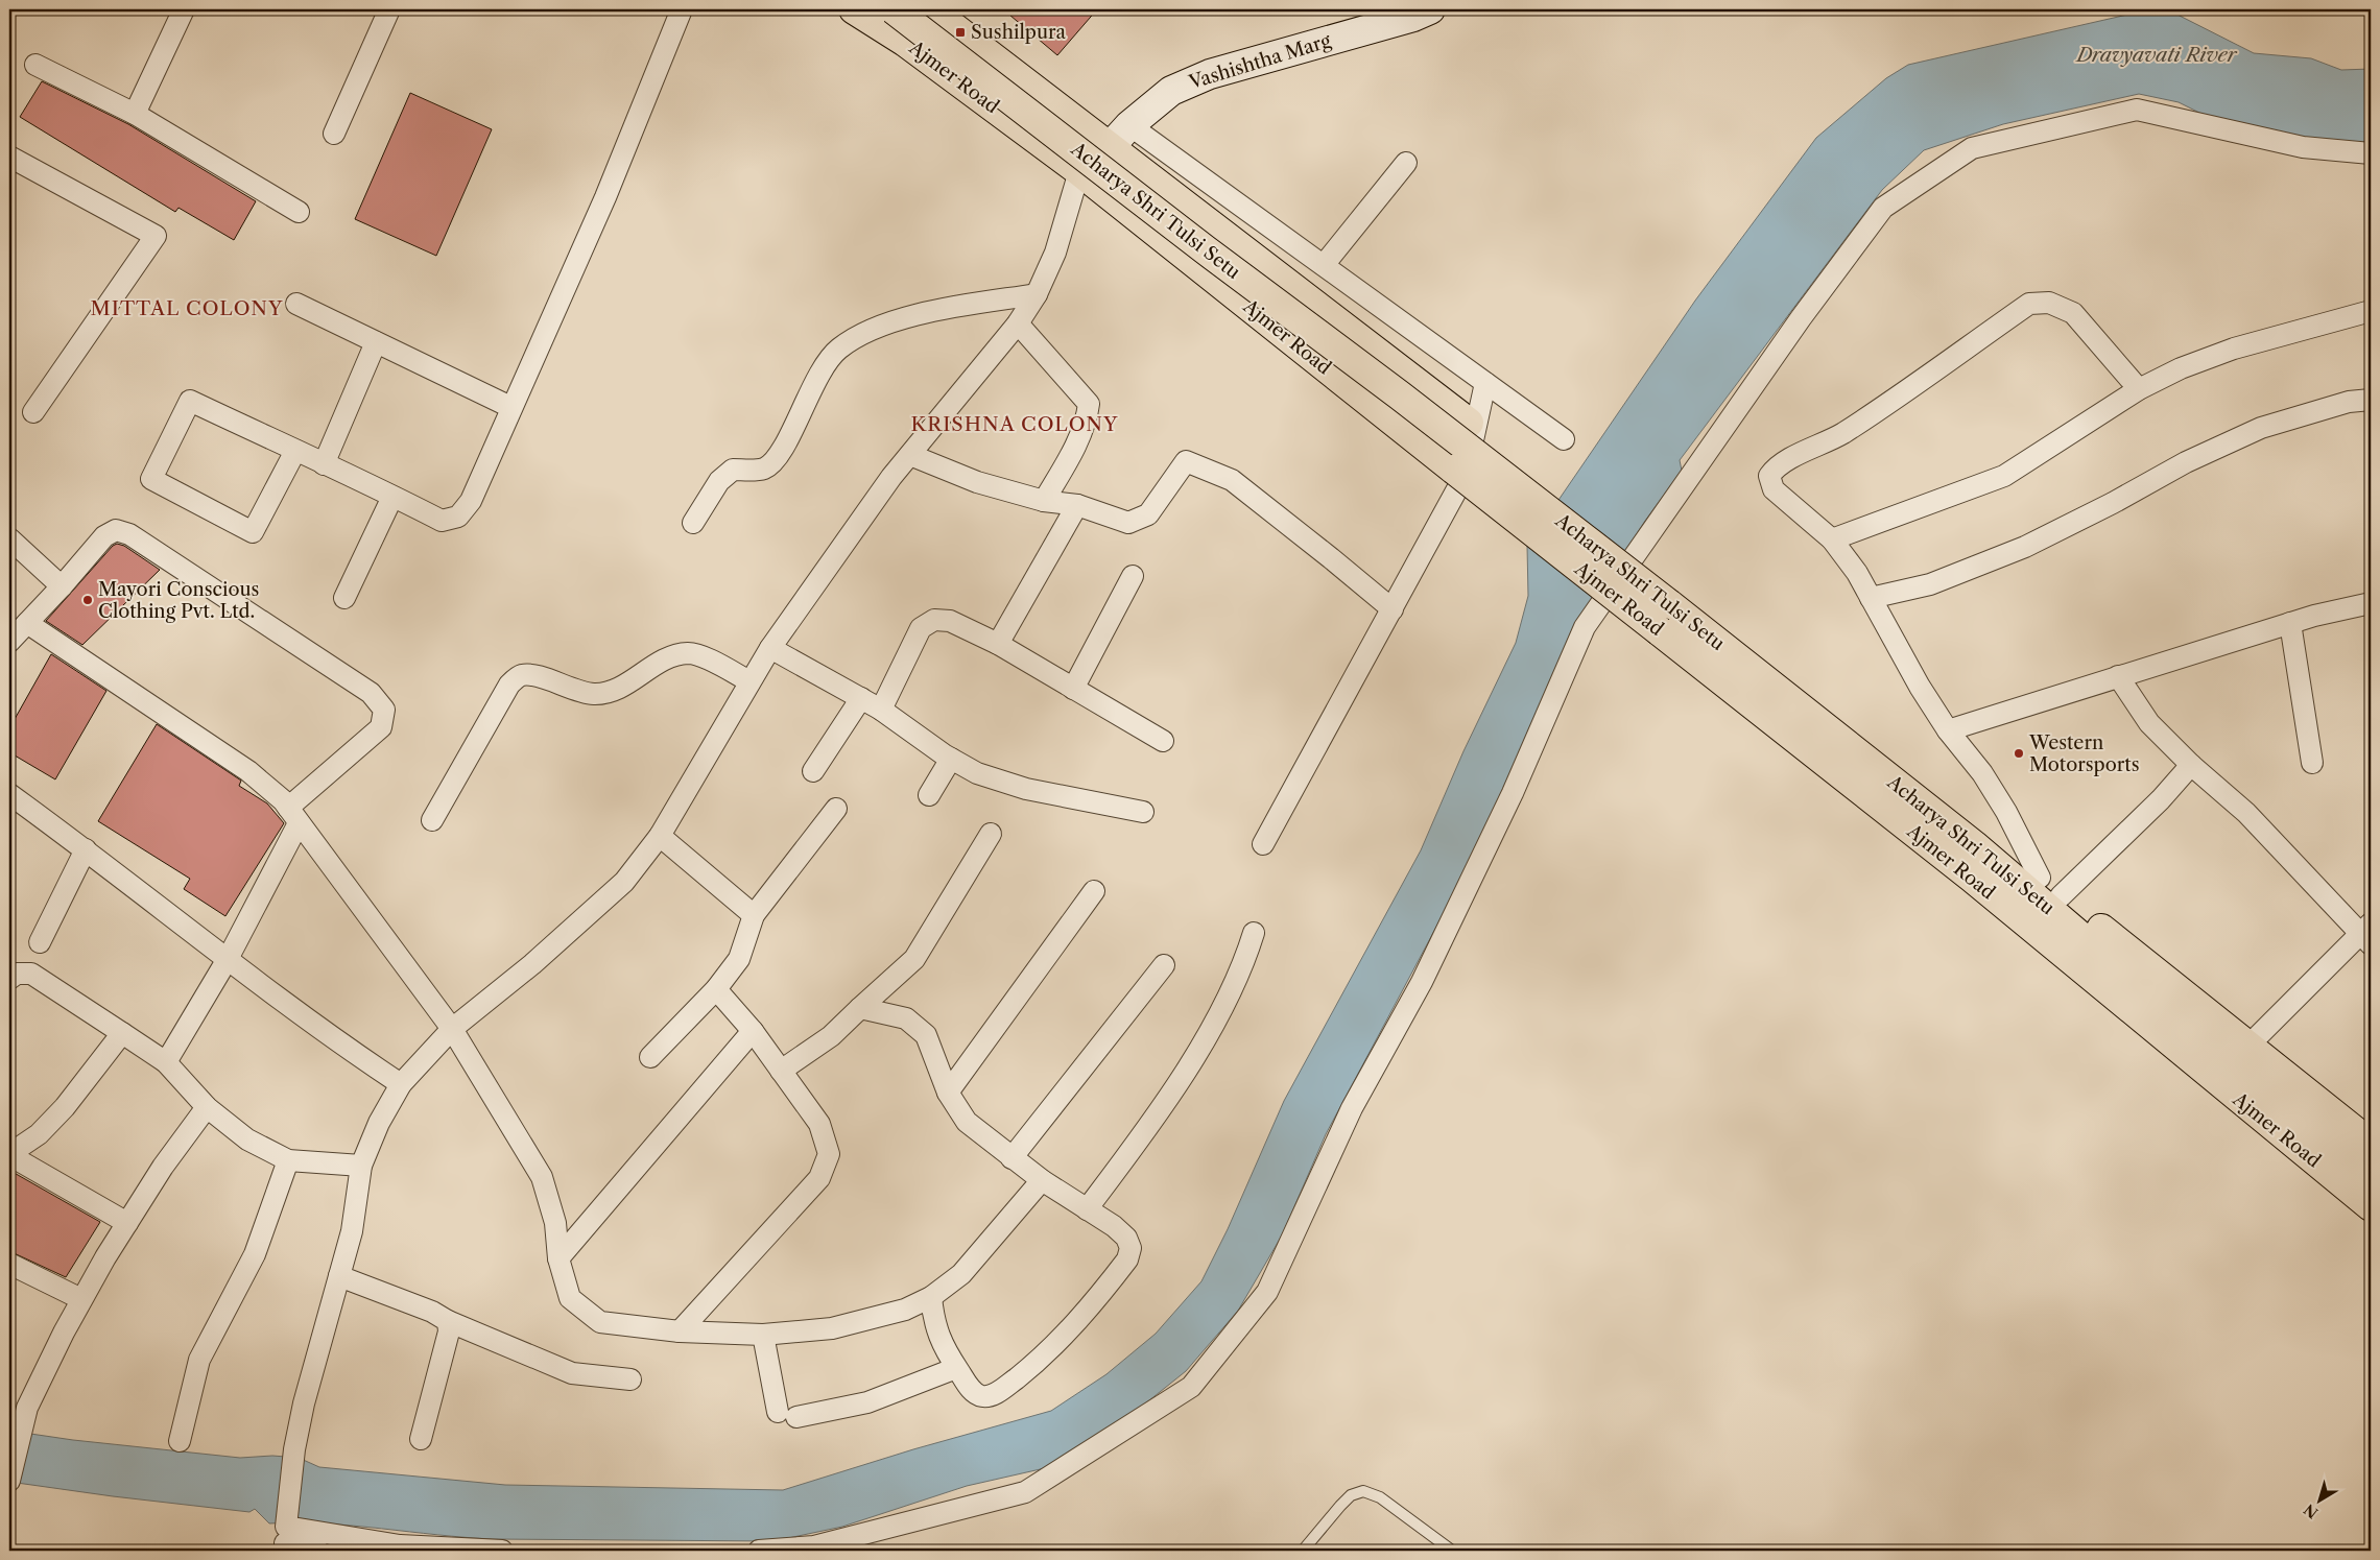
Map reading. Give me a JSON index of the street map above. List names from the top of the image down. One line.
{"streets":{"highway":["Ajmer Road","Acharya Shri Tulsi Setu"],"street":["Vashishtha Marg"]},"crossings":[["Vashishtha Marg","Ajmer Road"]],"districts":["MITTAL COLONY","KRISHNA COLONY"],"water":["Dravyavati River"],"places":{"transit":["Sushilpura"],"other":["Mayori Conscious Clothing Pvt. Ltd.","Western Motorsports"]},"north":"bottom left"}
